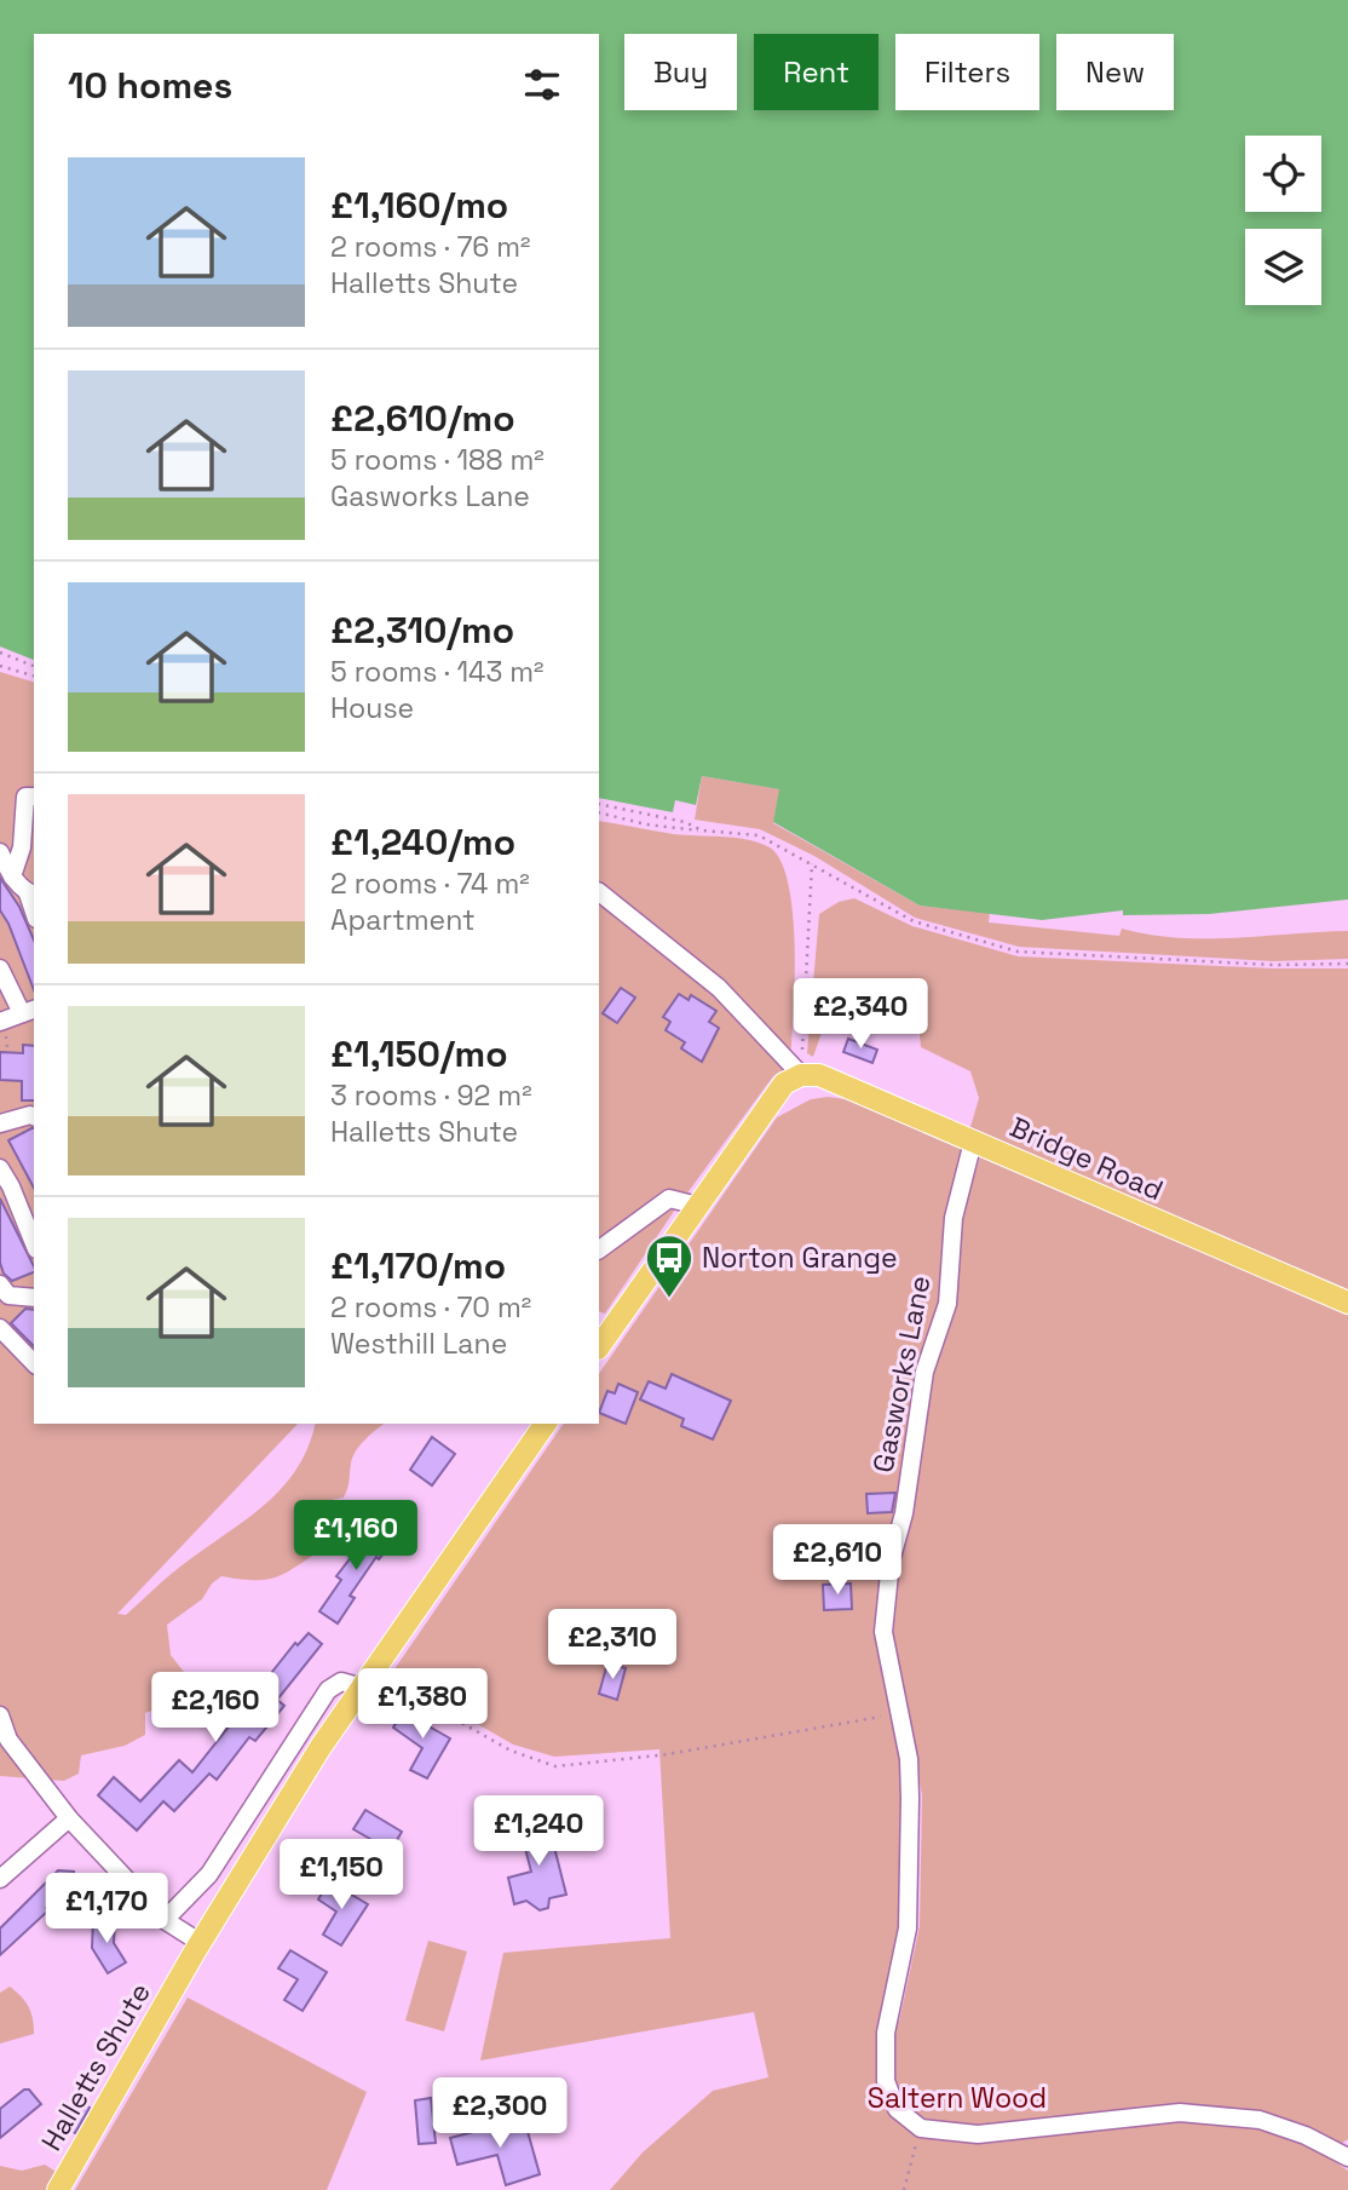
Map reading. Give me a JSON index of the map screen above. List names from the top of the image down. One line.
{"streets":{"main road":["Bridge Road","Halletts Shute"],"street":["Gasworks Lane"]},"crossings":[["Bridge Road","Gasworks Lane"]],"parks":["Saltern Wood"],"places":{"bus stop":["Norton Grange"]},"page":{"chip":["Buy","Rent","Filters","New"],"heading":"10 homes","list":[{"name":"£1,160/mo","note":"2 rooms · 76 m² · Halletts Shute"},{"name":"£2,610/mo","note":"5 rooms · 188 m² · Gasworks Lane"},{"name":"£2,310/mo","note":"5 rooms · 143 m² · House"},{"name":"£1,240/mo","note":"2 rooms · 74 m² · Apartment"},{"name":"£1,150/mo","note":"3 rooms · 92 m² · Halletts Shute"},{"name":"£1,170/mo","note":"2 rooms · 70 m² · Westhill Lane"}],"price":["£2,340","£1,160","£2,610","£2,310","£1,380","£2,160","£1,240","£1,150","£1,170","£2,300"]}}
